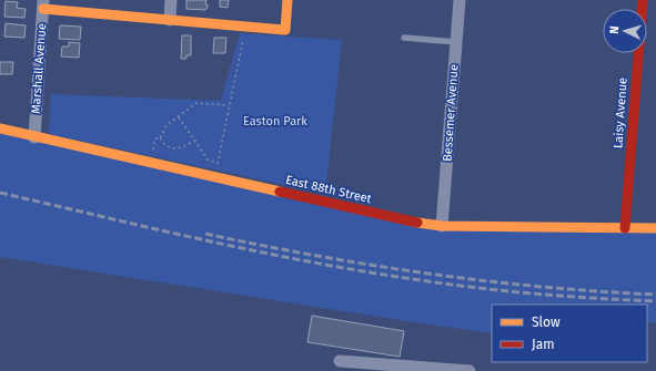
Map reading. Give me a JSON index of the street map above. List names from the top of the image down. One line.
{"streets":{"street":["Marshall Avenue","Bessemer Avenue","Laisy Avenue","East 88th Street"]},"crossings":[["Marshall Avenue","East 88th Street"],["Bessemer Avenue","East 88th Street"],["Laisy Avenue","East 88th Street"]],"parks":["Easton Park"],"legend":["Slow","Jam"],"north":"left"}
